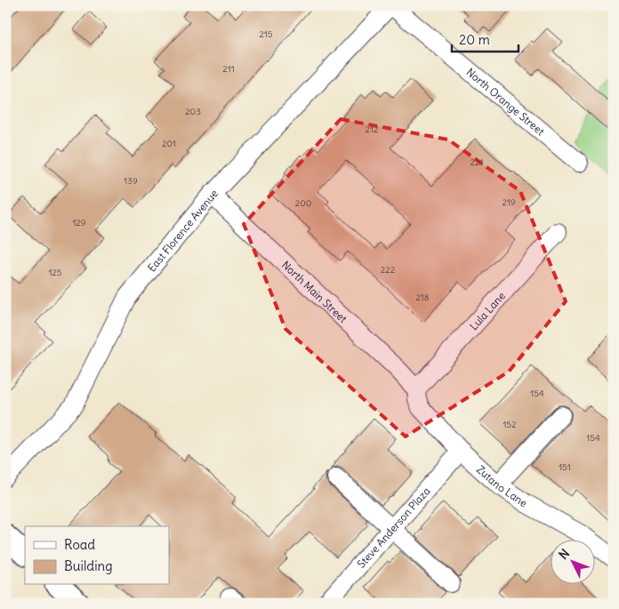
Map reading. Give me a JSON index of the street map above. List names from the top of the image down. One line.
{"streets":{"street":["North Orange Street","East Florence Avenue","North Main Street","Lula Lane","Zutano Lane","Steve Anderson Plaza"]},"crossings":[["North Orange Street","East Florence Avenue"],["East Florence Avenue","North Main Street"],["North Main Street","Lula Lane"],["North Main Street","Zutano Lane"],["Lula Lane","Zutano Lane"],["Zutano Lane","Steve Anderson Plaza"]],"house_numbers":["215","211","203","212","201","221","139","219","200","129","222","125","218","154","152","154","151"],"legend":["Road","Building"],"scale_bar":"20 m","north":"top left"}
